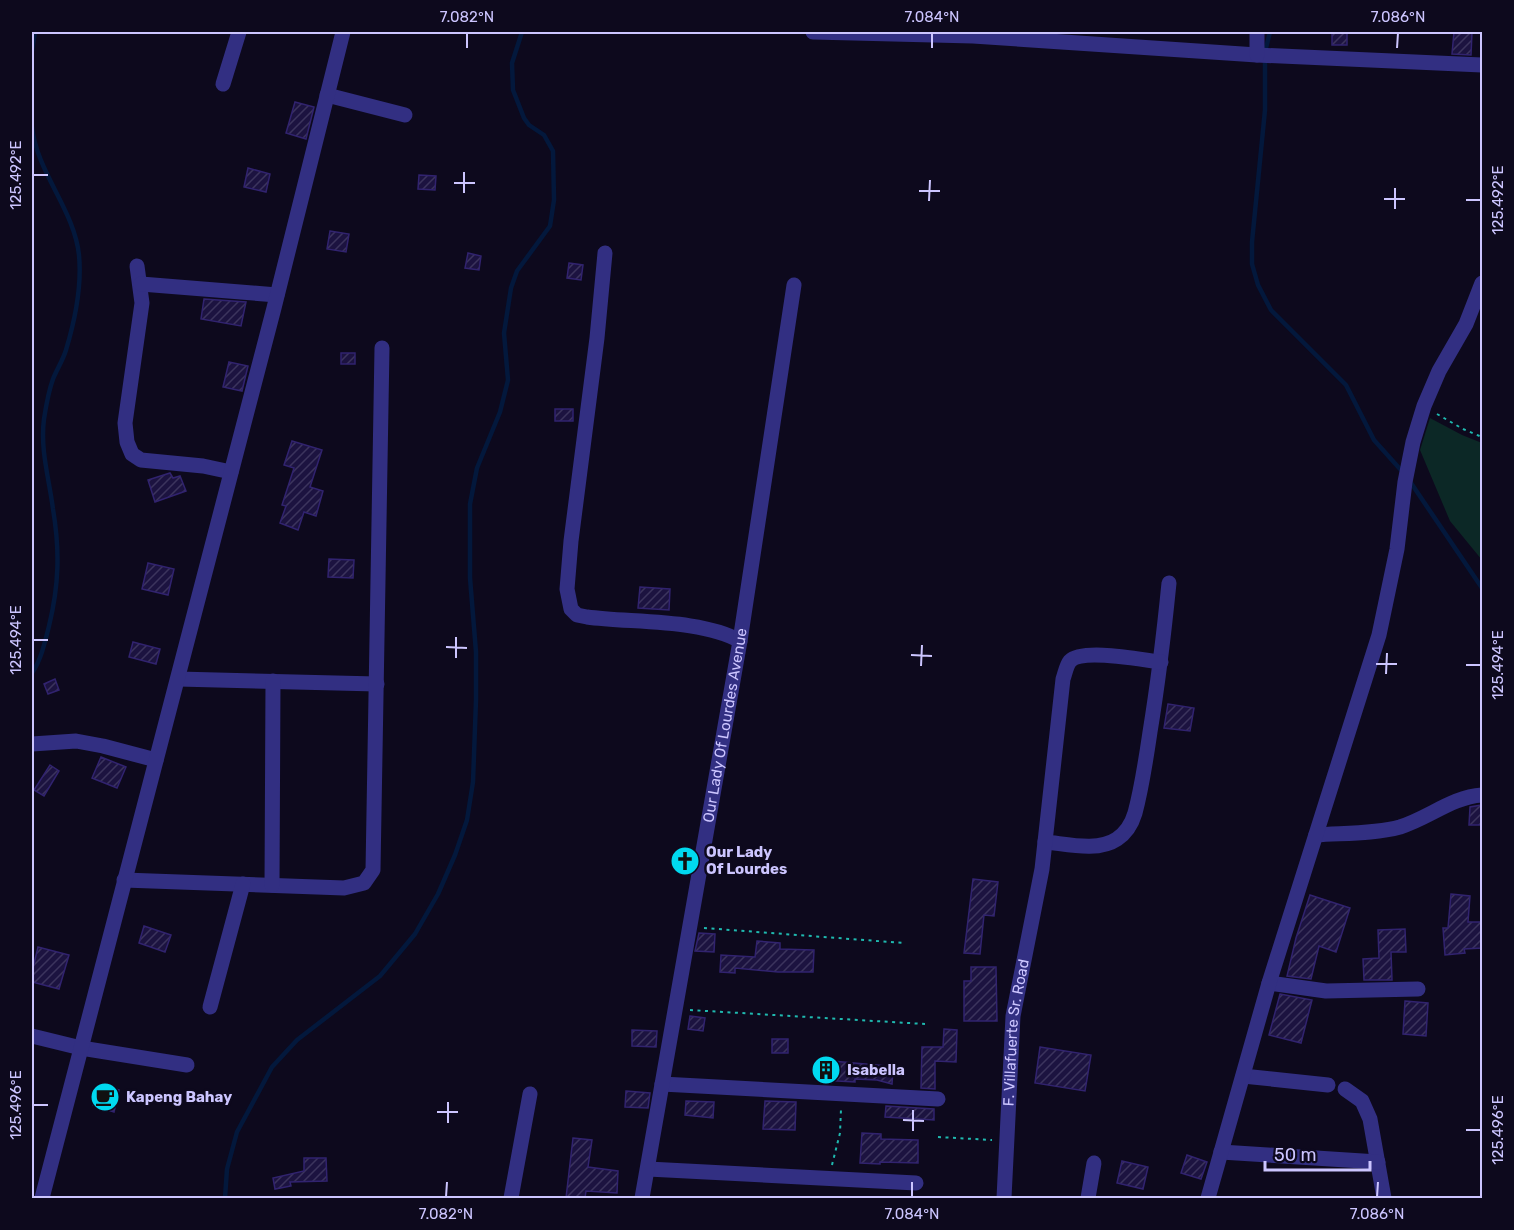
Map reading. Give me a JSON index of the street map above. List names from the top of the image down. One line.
{"streets":{"street":["Our Lady Of Lourdes Avenue","F. Villafuerte Sr. Road"]},"places":{"church":["Our Lady Of Lourdes"],"building":["Isabella"],"cafe":["Kapeng Bahay"]},"scale_bar":"50 m","coordinates":["7.082°N","7.084°N","7.086°N","125.492°E","125.494°E","125.496°E"]}
